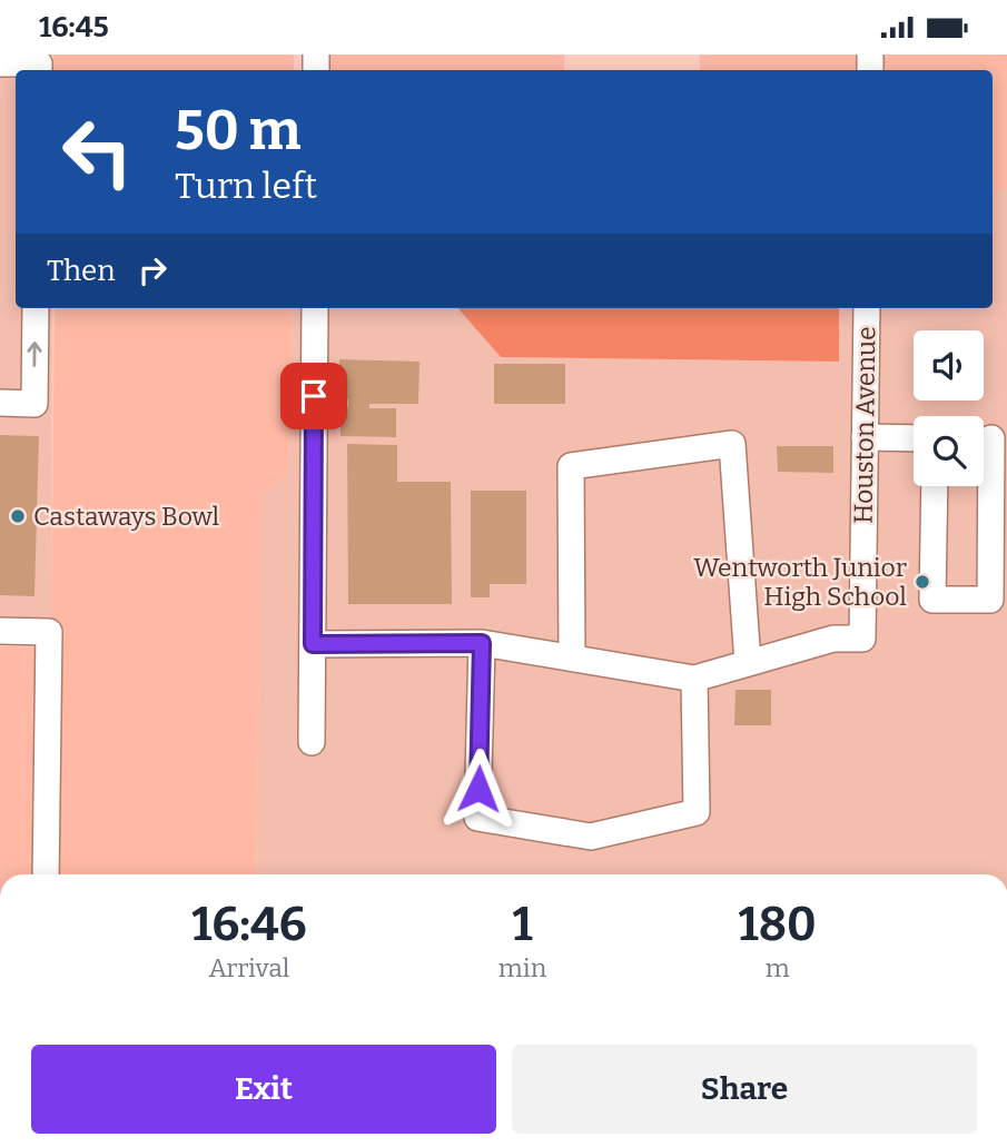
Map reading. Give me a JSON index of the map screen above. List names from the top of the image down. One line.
{"streets":{"street":["Houston Avenue"]},"places":["Castaways Bowl","Wentworth Junior High School"],"page":{"status":"16:45","turn":["50 m","Turn left"],"then":"Then","eta":["16:46","Arrival","1","min","180","m"],"buttons":["Exit","Share"]}}
